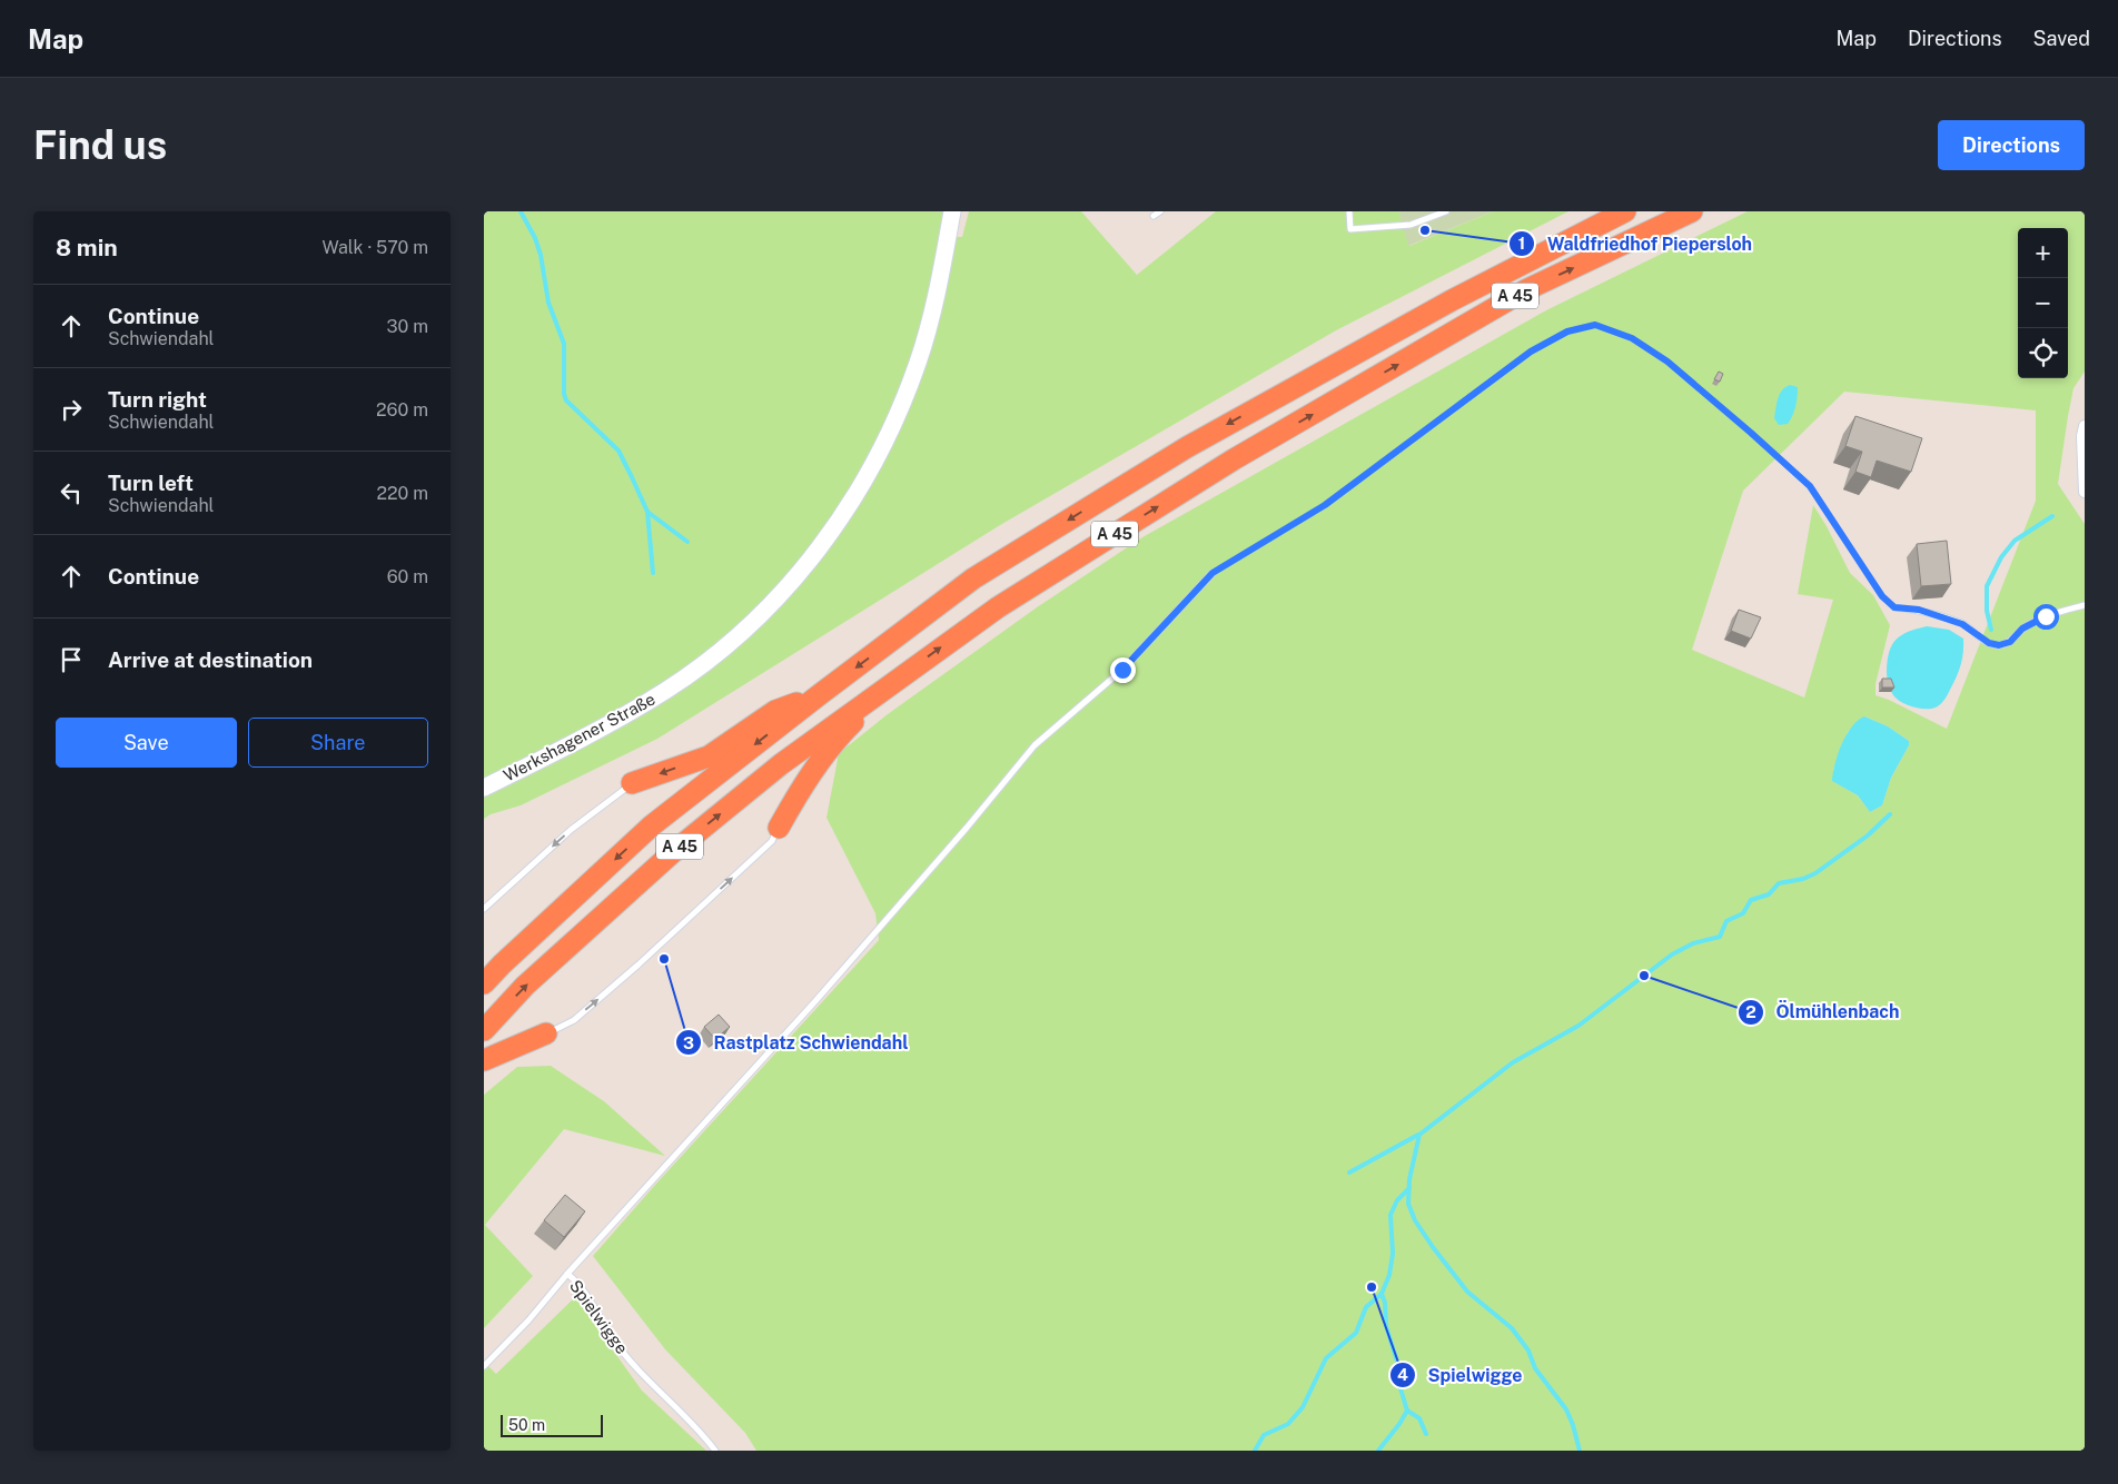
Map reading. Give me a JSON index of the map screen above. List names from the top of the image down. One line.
{"streets":{"highway":["A 45"],"main road":["Werkshagener Straße"],"lane":["Spielwigge"]},"places":["Waldfriedhof Piepersloh","Rastplatz Schwiendahl","Ölmühlenbach","Spielwigge"],"scale_bar":"50 m","page":{"header":"Map","nav":["Map","Directions","Saved"],"buttons":["Directions",["Save","Share"]],"title":"Find us","heading":["8 min","Walk · 570 m"],"map_buttons":["+","−"],"list":[["Continue","Schwiendahl","30 m"],["Turn right","Schwiendahl","260 m"],["Turn left","Schwiendahl","220 m"],["Continue","60 m"],"Arrive at destination"],"scale":"50 m"}}
